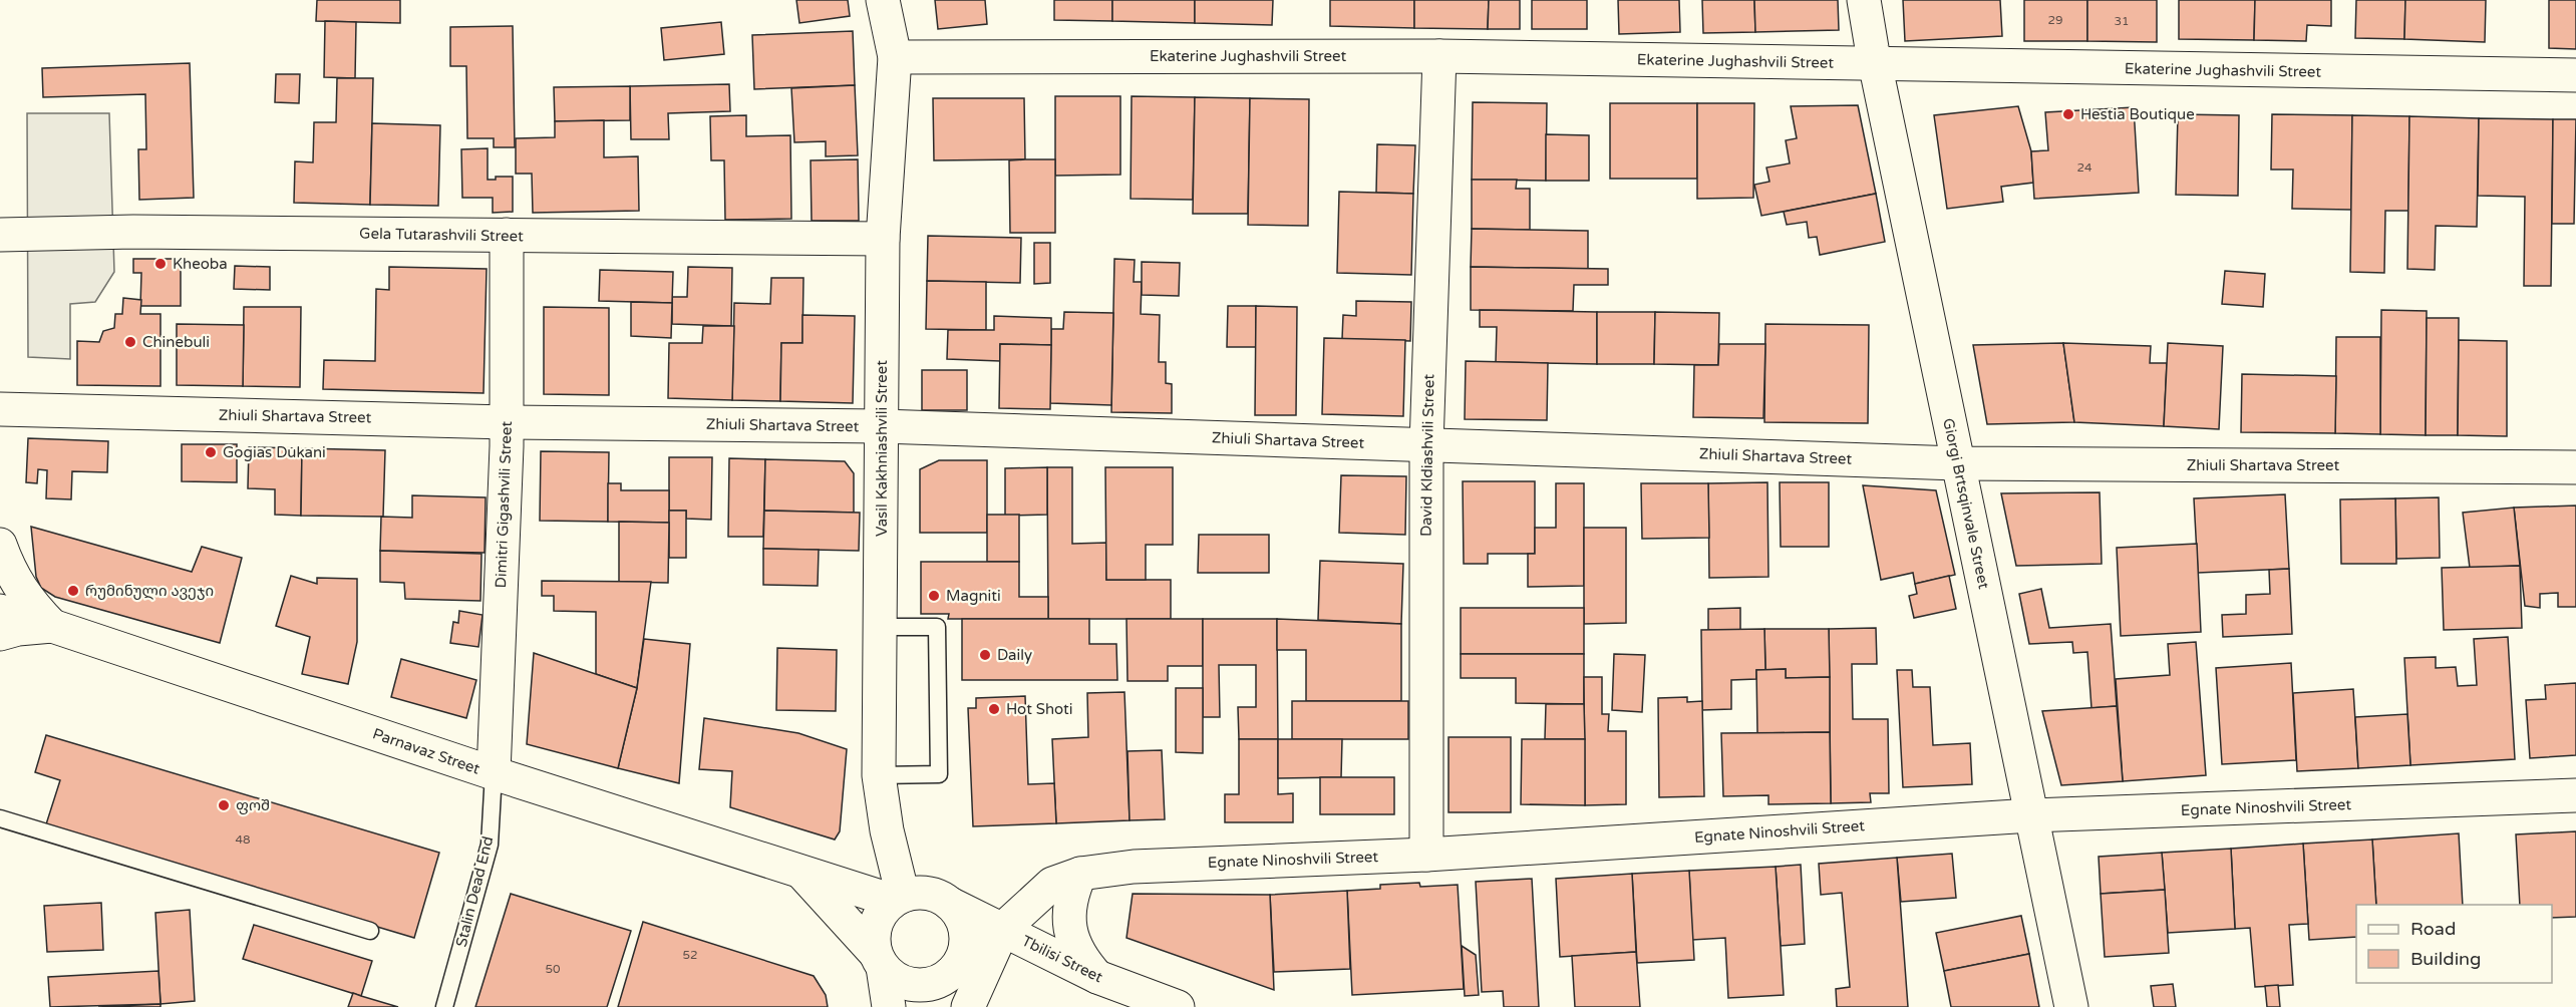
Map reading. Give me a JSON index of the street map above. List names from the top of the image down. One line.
{"streets":{"street":["Ekaterine Jughashvili Street","Gela Tutarashvili Street","Zhiuli Shartava Street","Vasil Kakhniashvili Street","David Kldiashvili Street","Giorgi Brtsqinvale Street","Dimitri Gigashvili Street","Parnavaz Street","Egnate Ninoshvili Street","Tbilisi Street"],"lane":["Stalin Dead End"]},"crossings":[["Ekaterine Jughashvili Street","Vasil Kakhniashvili Street"],["Ekaterine Jughashvili Street","David Kldiashvili Street"],["Ekaterine Jughashvili Street","Giorgi Brtsqinvale Street"],["Gela Tutarashvili Street","Vasil Kakhniashvili Street"],["Gela Tutarashvili Street","Dimitri Gigashvili Street"],["Zhiuli Shartava Street","Vasil Kakhniashvili Street"],["Zhiuli Shartava Street","David Kldiashvili Street"],["Zhiuli Shartava Street","Giorgi Brtsqinvale Street"],["Zhiuli Shartava Street","Dimitri Gigashvili Street"],["Vasil Kakhniashvili Street","Parnavaz Street"],["Vasil Kakhniashvili Street","Egnate Ninoshvili Street"],["Vasil Kakhniashvili Street","Tbilisi Street"],["David Kldiashvili Street","Egnate Ninoshvili Street"],["Giorgi Brtsqinvale Street","Egnate Ninoshvili Street"],["Dimitri Gigashvili Street","Parnavaz Street"],["Dimitri Gigashvili Street","Stalin Dead End"],["Parnavaz Street","Egnate Ninoshvili Street"],["Parnavaz Street","Stalin Dead End"],["Parnavaz Street","Tbilisi Street"],["Egnate Ninoshvili Street","Tbilisi Street"]],"places":["Hestia Boutique","Kheoba","Chinebuli","Gogias Dukani","რუმინული ავეჯი","Magniti","Daily","Hot Shoti","ფოშ"],"house_numbers":["29","31","24","48","52","50"],"legend":["Road","Building"]}
